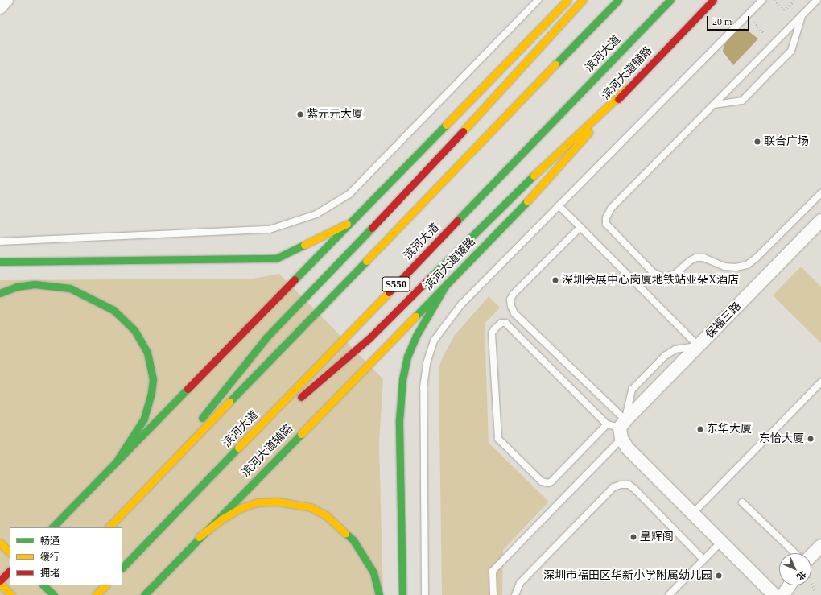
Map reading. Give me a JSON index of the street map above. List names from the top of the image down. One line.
{"streets":{"main road":["滨河大道","滨河大道辅路","S550"],"street":["保福三路"]},"places":["紫元元大厦","联合广场","深圳会展中心岗厦地铁站亚朵X酒店","东华大厦","东怡大厦","皇辉阁","深圳市福田区华新小学附属幼儿园"],"legend":["畅通","缓行","拥堵"],"scale_bar":"20 m","north":"bottom right"}
